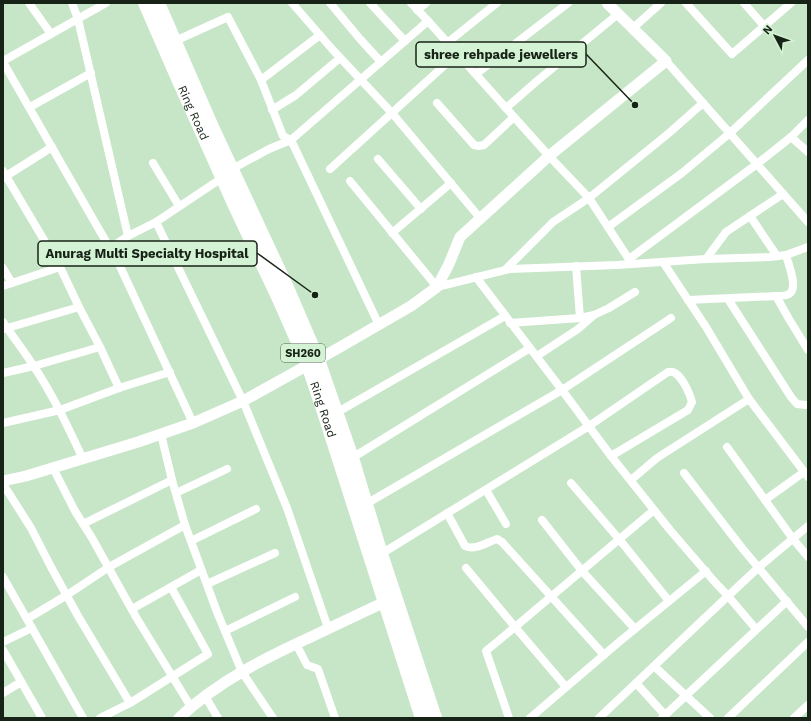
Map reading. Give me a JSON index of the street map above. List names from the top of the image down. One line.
{"streets":{"highway":["Ring Road","SH260"]},"places":["shree rehpade jewellers","Anurag Multi Specialty Hospital"],"north":"top left"}
